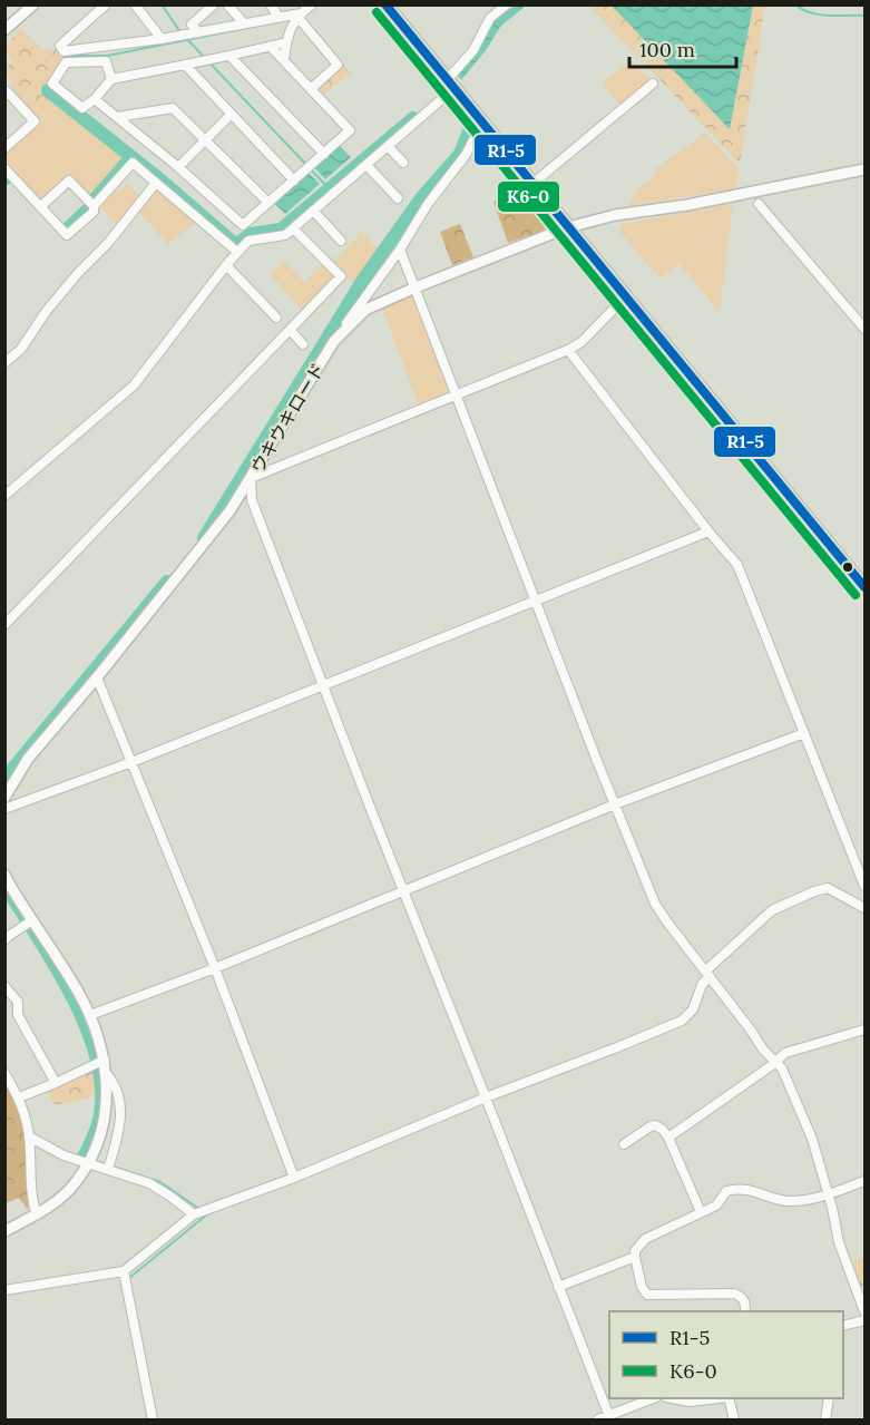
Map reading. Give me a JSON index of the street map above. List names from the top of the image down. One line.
{"streets":{"street":["ウキウキロード"]},"lines":["transit line R1-5","transit line K6-0"],"legend":["R1-5","K6-0"],"scale_bar":"100 m"}
